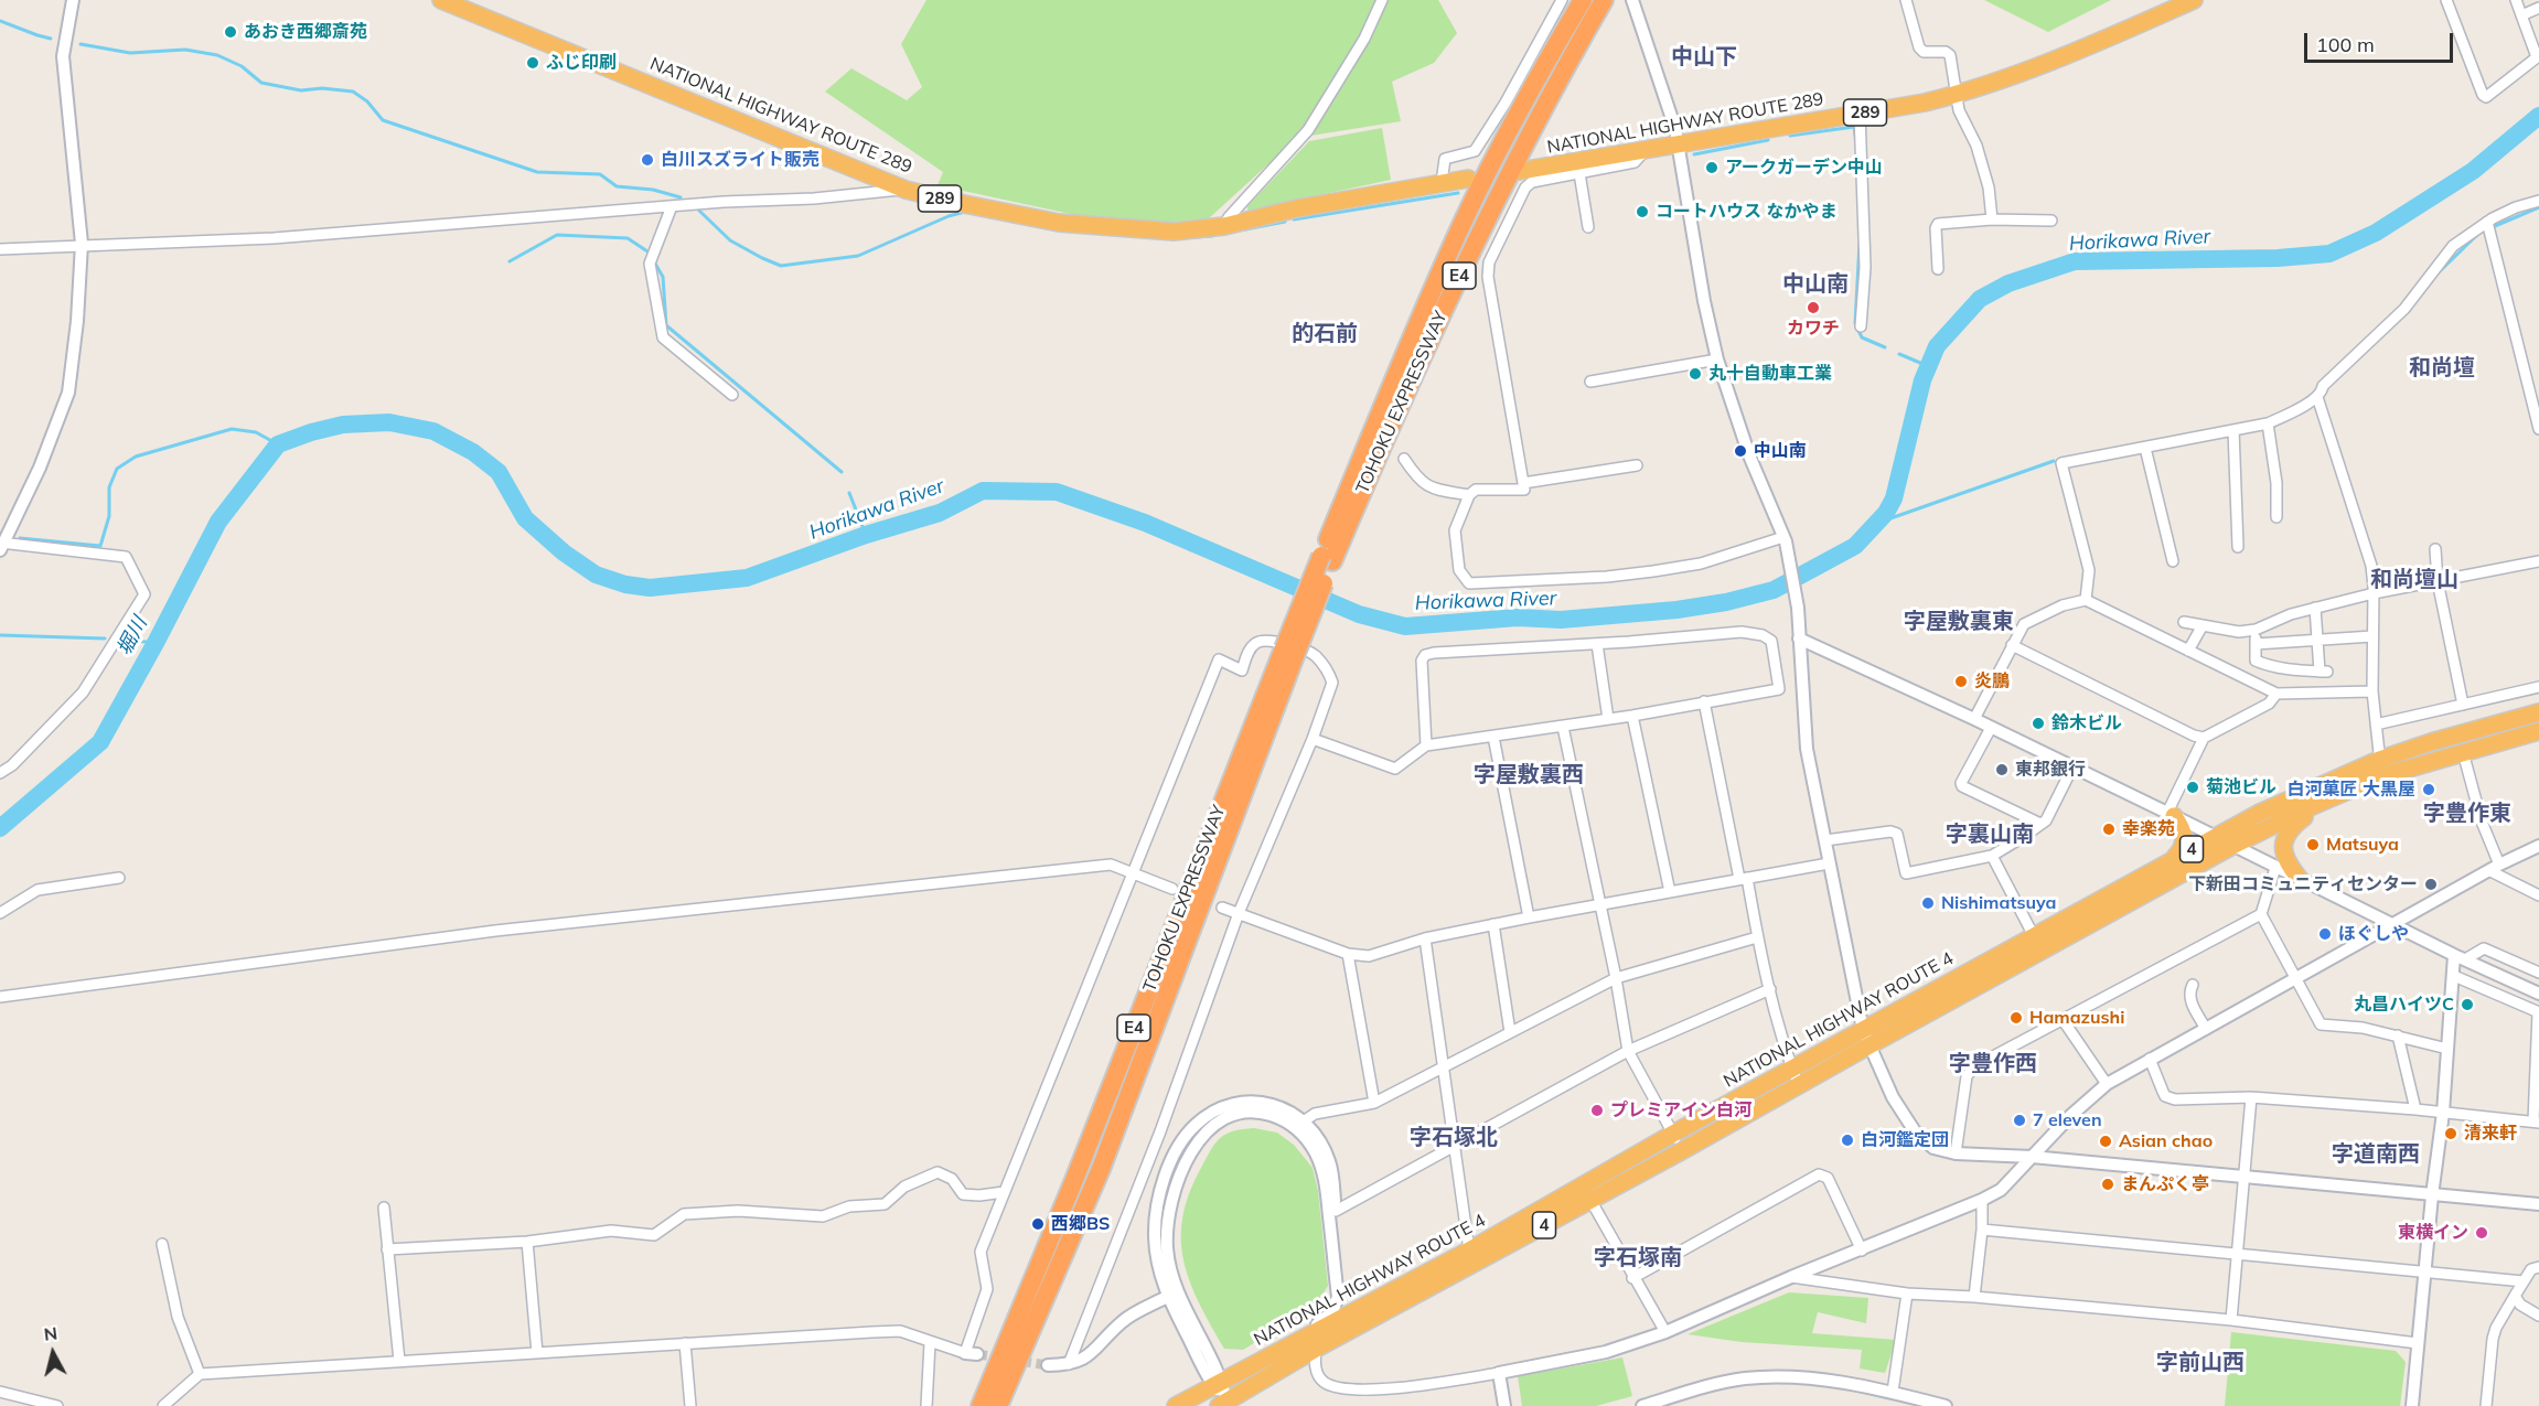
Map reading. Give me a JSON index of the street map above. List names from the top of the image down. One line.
{"streets":{"highway":["289","NATIONAL HIGHWAY ROUTE 289","E4","TOHOKU EXPRESSWAY","4","NATIONAL HIGHWAY ROUTE 4"]},"crossings":[["E4","TOHOKU EXPRESSWAY"]],"districts":["中山下","中山南","的石前","和尚壇","和尚壇山","字屋敷裏東","字屋敷裏西","字豊作東","字裏山南","字豊作西","字石塚北","字道南西","字石塚南","字前山西"],"water":["Horikawa River","堀川"],"places":["あおき西郷斎苑","ふじ印刷","白川スズライト販売","アークガーデン中山","コートハウス なかやま","カワチ","丸十自動車工業","中山南","炎鵬","鈴木ビル","東邦銀行","菊池ビル","白河菓匠 大黒屋","幸楽苑","Matsuya","下新田コミュニティセンター","Nishimatsuya","ほぐしや","丸昌ハイツC","Hamazushi","プレミアイン白河","7 eleven","清来軒","白河鑑定団","Asian chao","まんぷく亭","西郷BS","東横イン"],"scale_bar":"100 m","north":"top"}
